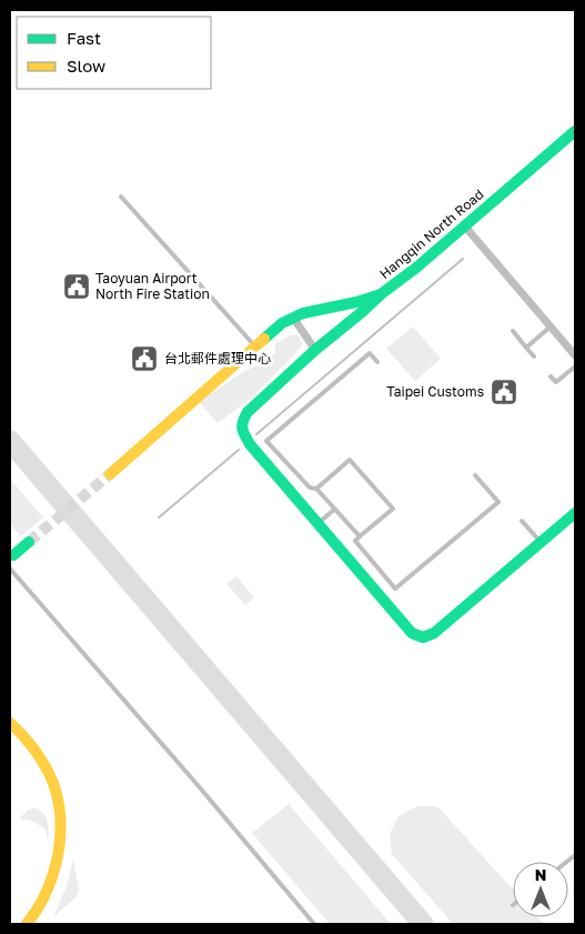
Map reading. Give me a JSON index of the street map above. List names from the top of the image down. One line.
{"streets":{"street":["Hangqin North Road"]},"places":{"public building":["Taoyuan Airport North Fire Station","台北郵件處理中心","Taipei Customs"]},"legend":["Fast","Slow"],"north":"top"}
